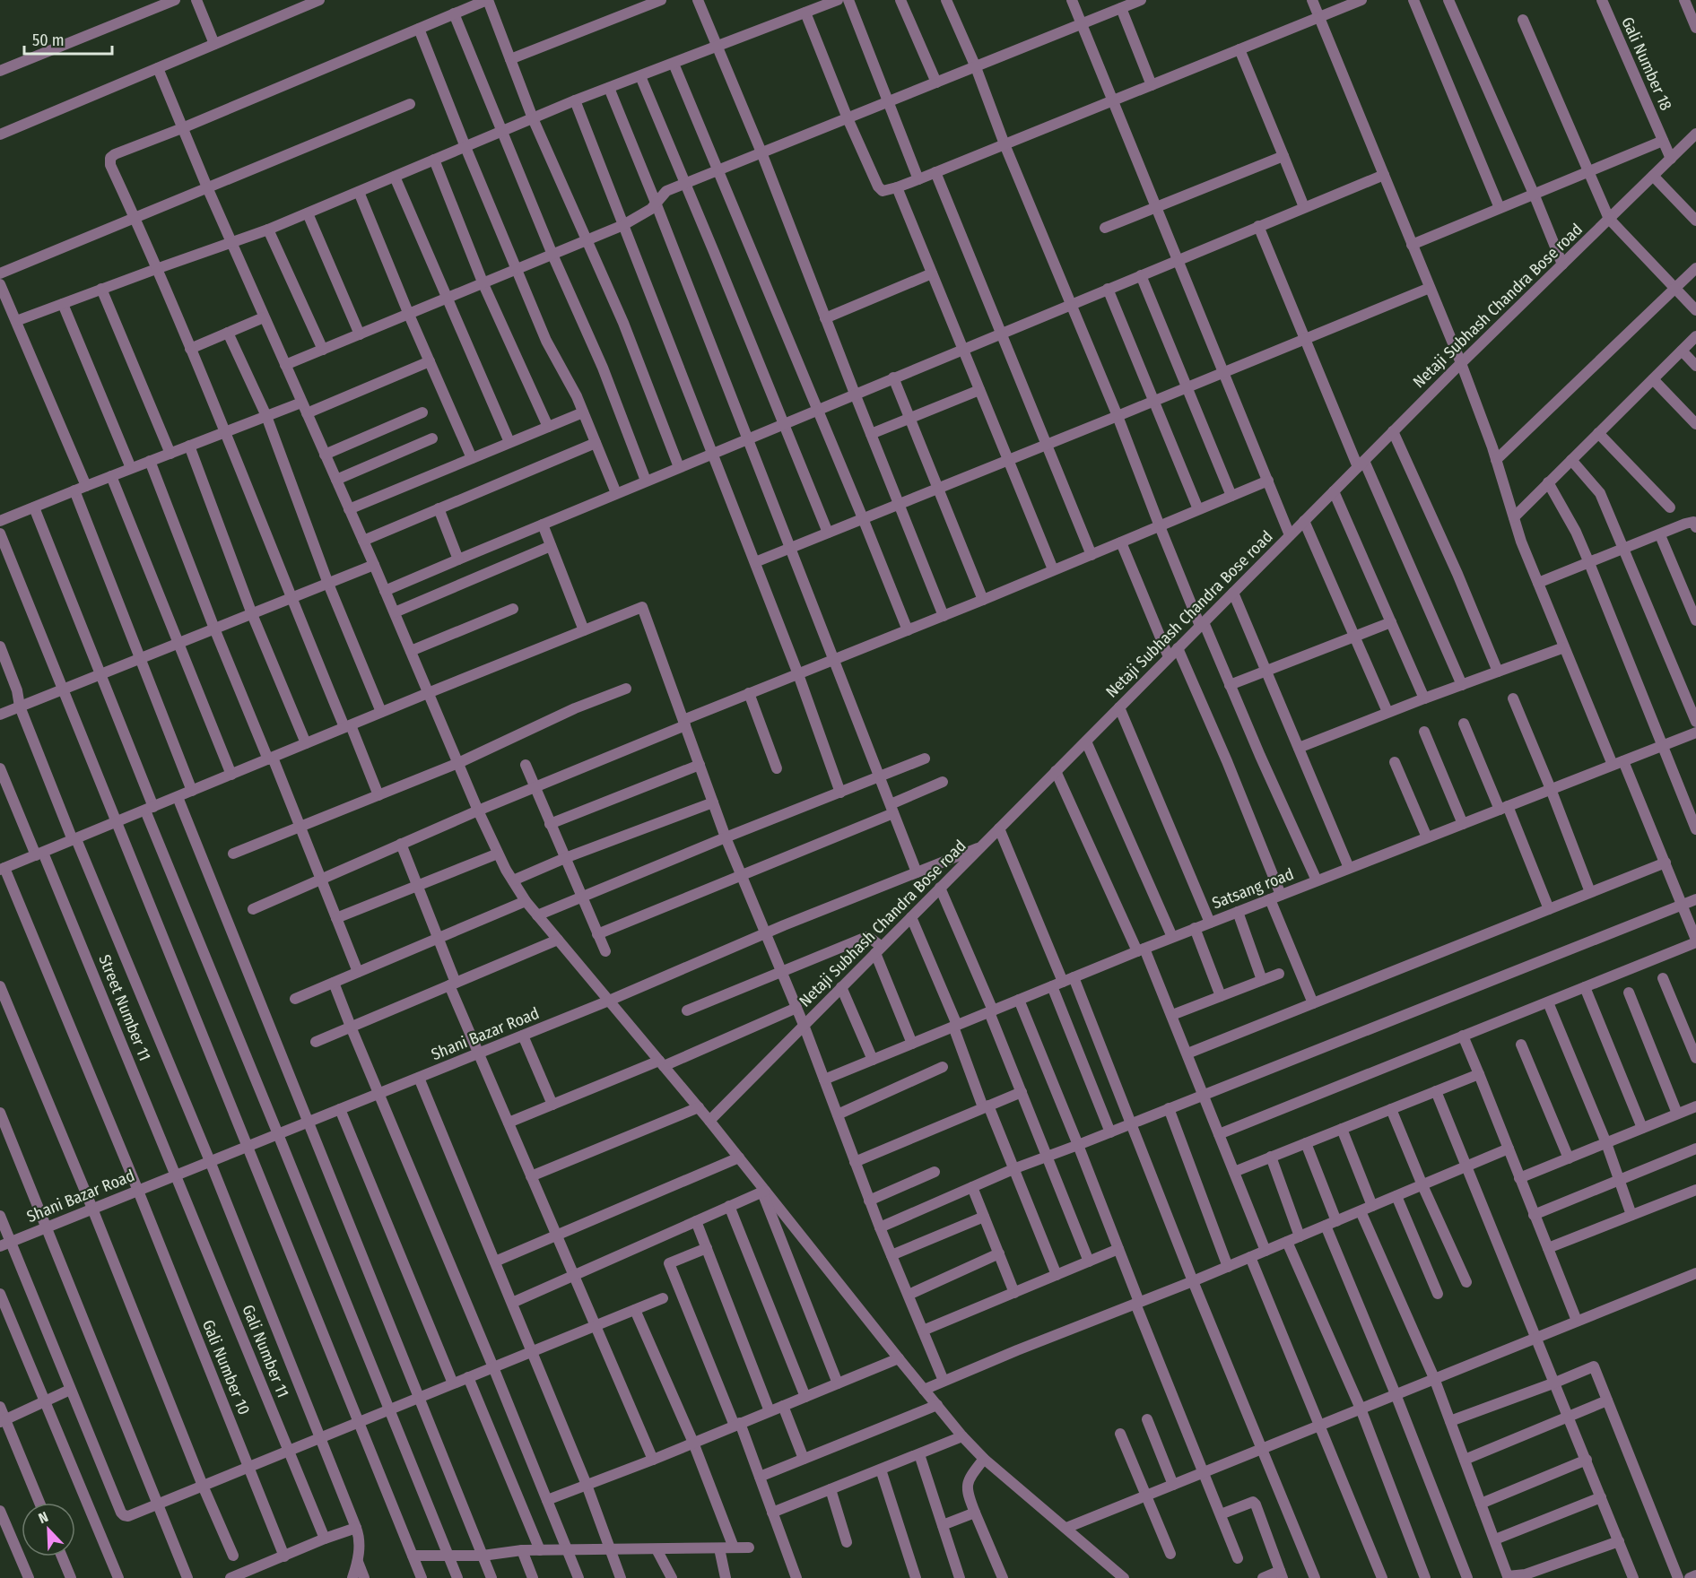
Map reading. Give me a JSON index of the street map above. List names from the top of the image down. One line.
{"streets":{"street":["Gali Number 18","Netaji Subhash Chandra Bose road","Satsang road","Street Number 11","Shani Bazar Road","Gali Number 11","Gali Number 10"]},"crossings":[["Gali Number 18","Netaji Subhash Chandra Bose road"],["Netaji Subhash Chandra Bose road","Shani Bazar Road"],["Street Number 11","Shani Bazar Road"],["Street Number 11","Gali Number 11"],["Shani Bazar Road","Gali Number 11"],["Shani Bazar Road","Gali Number 10"]],"scale_bar":"50 m","north":"top left"}
